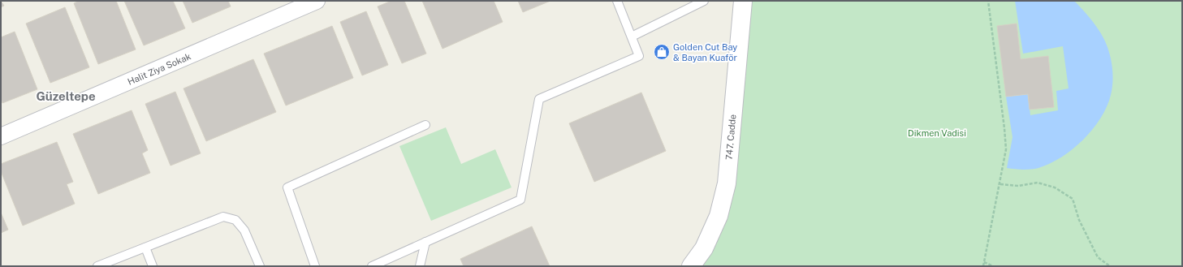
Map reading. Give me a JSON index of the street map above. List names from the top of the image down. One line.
{"streets":{"street":["Halit Ziya Sokak","747. Cadde"]},"districts":["Güzeltepe"],"parks":["Dikmen Vadisi"],"places":{"shop":["Golden Cut Bay & Bayan Kuaför"]}}
